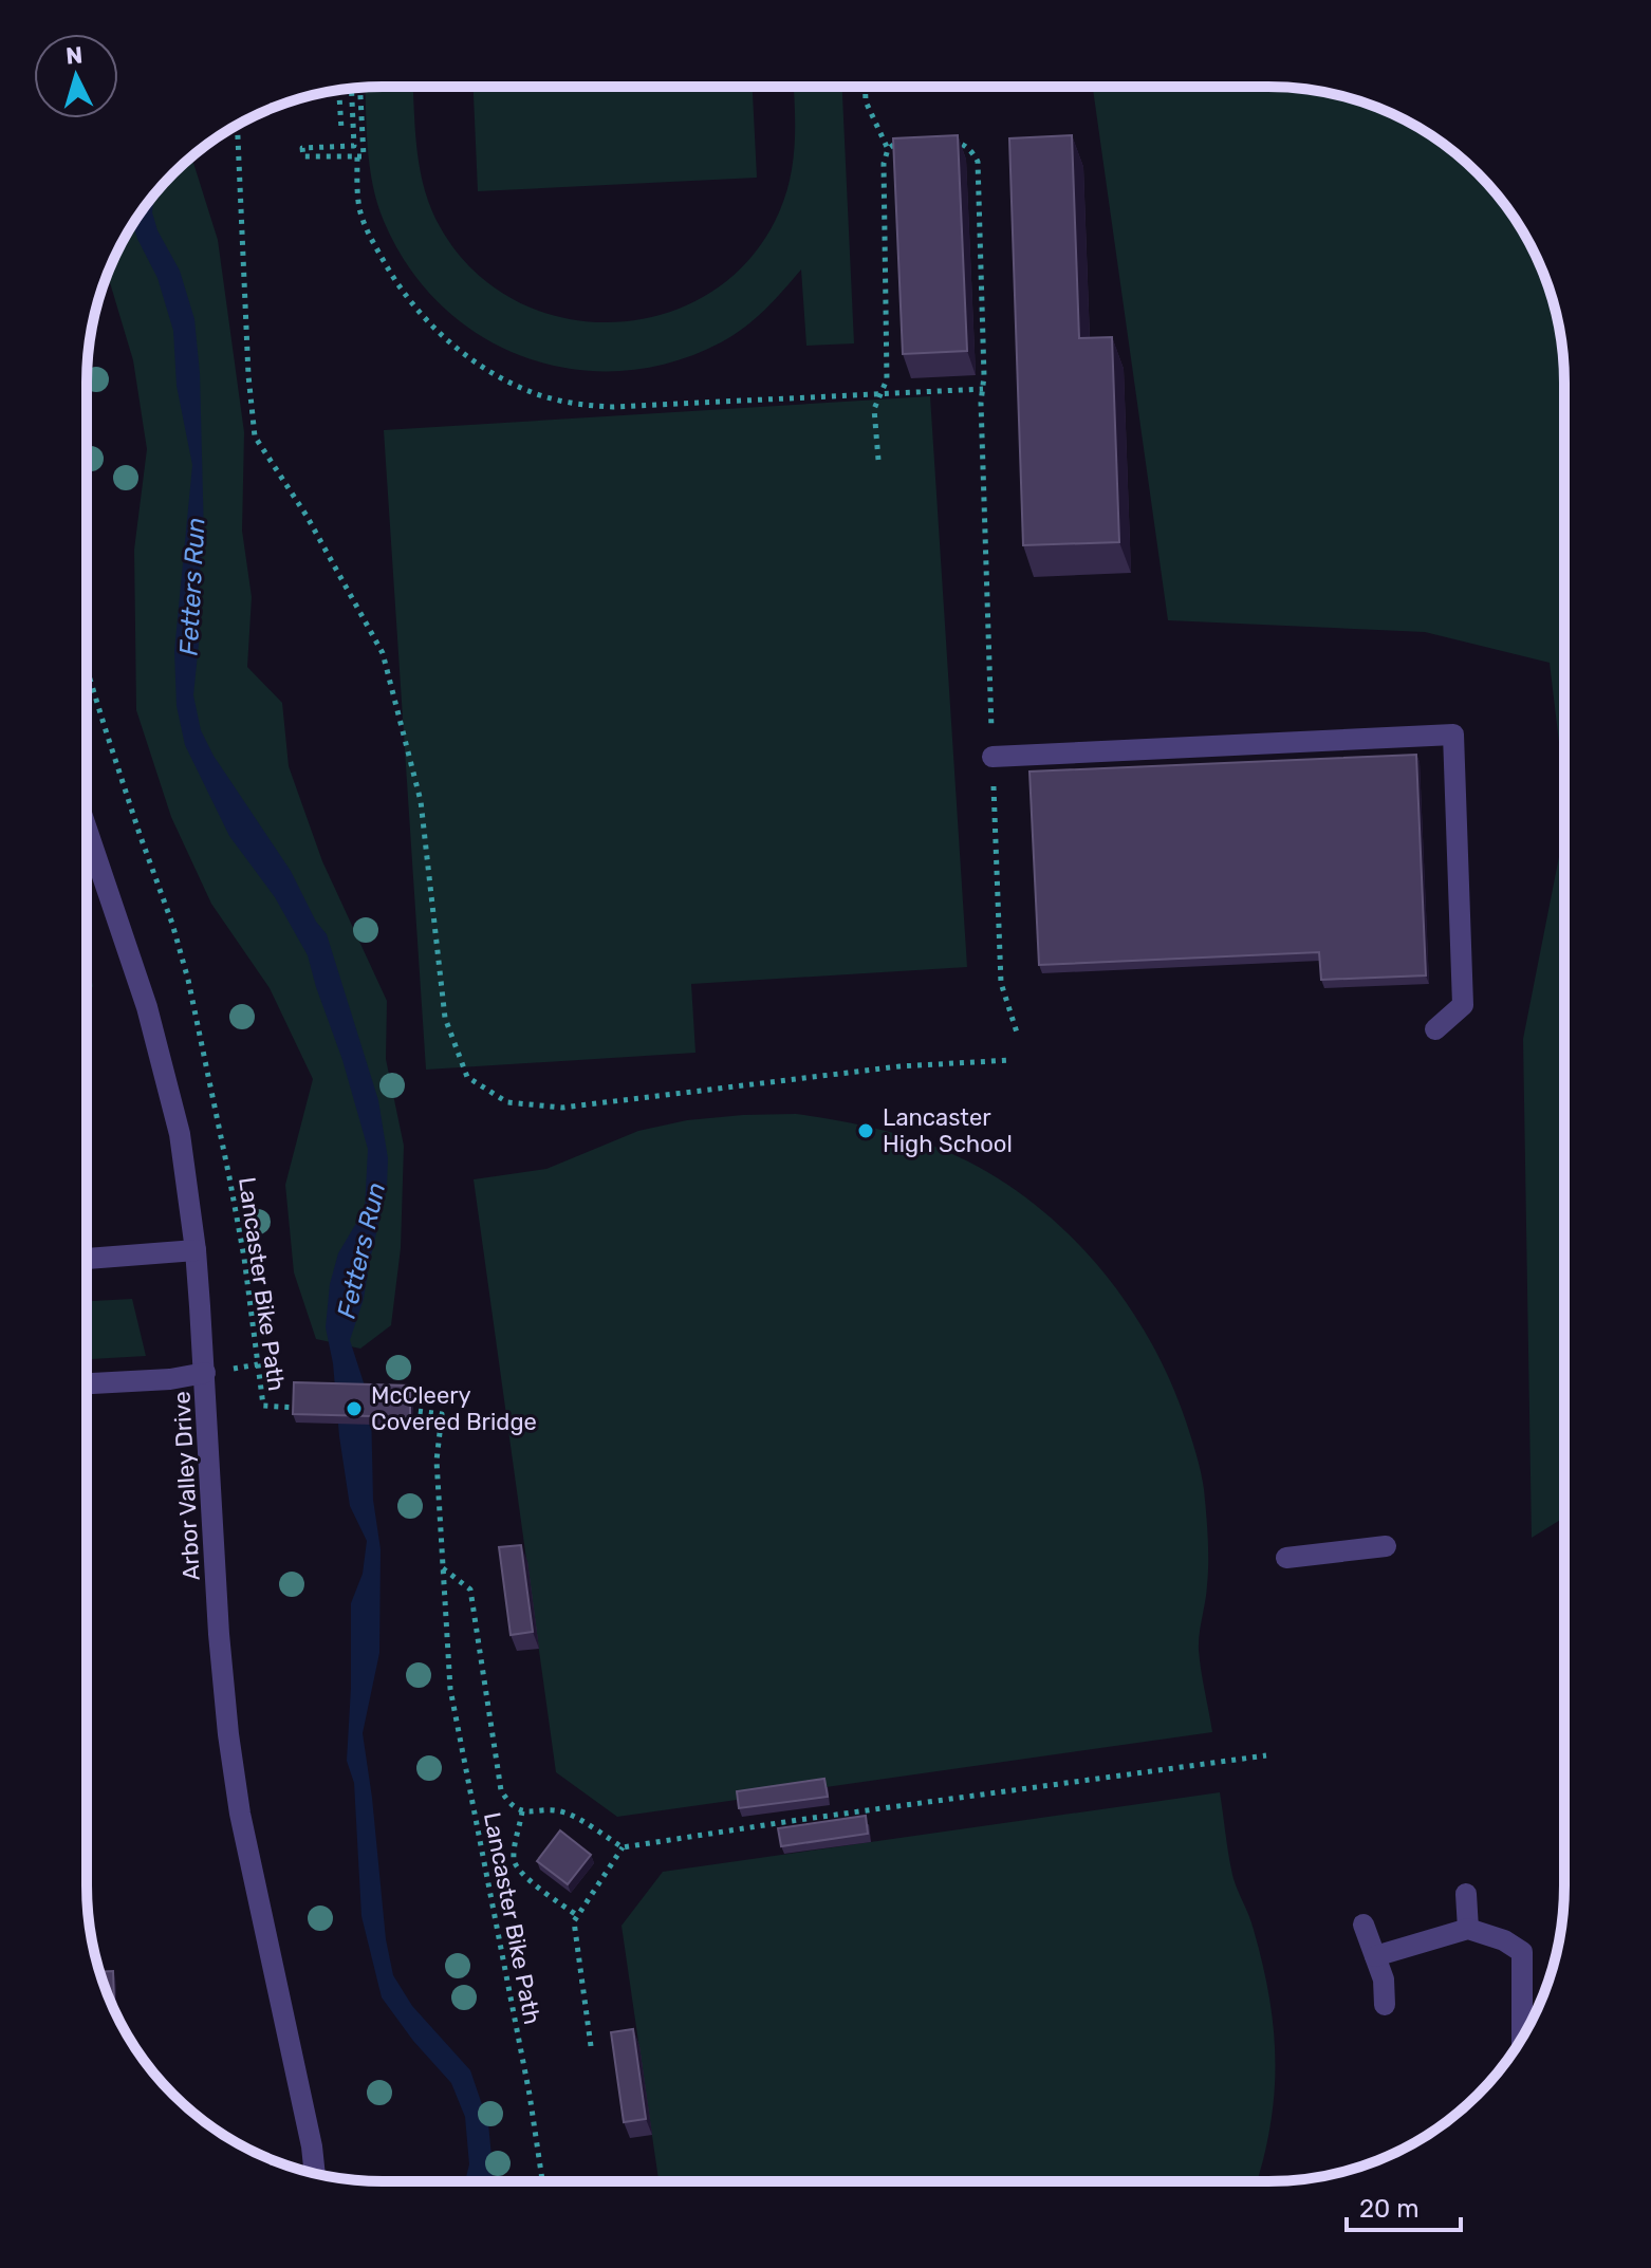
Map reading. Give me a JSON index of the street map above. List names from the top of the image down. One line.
{"streets":{"street":["Arbor Valley Drive"],"path":["Lancaster Bike Path"]},"water":["Fetters Run"],"places":["Lancaster High School","McCleery Covered Bridge"],"scale_bar":"20 m","north":"top"}
